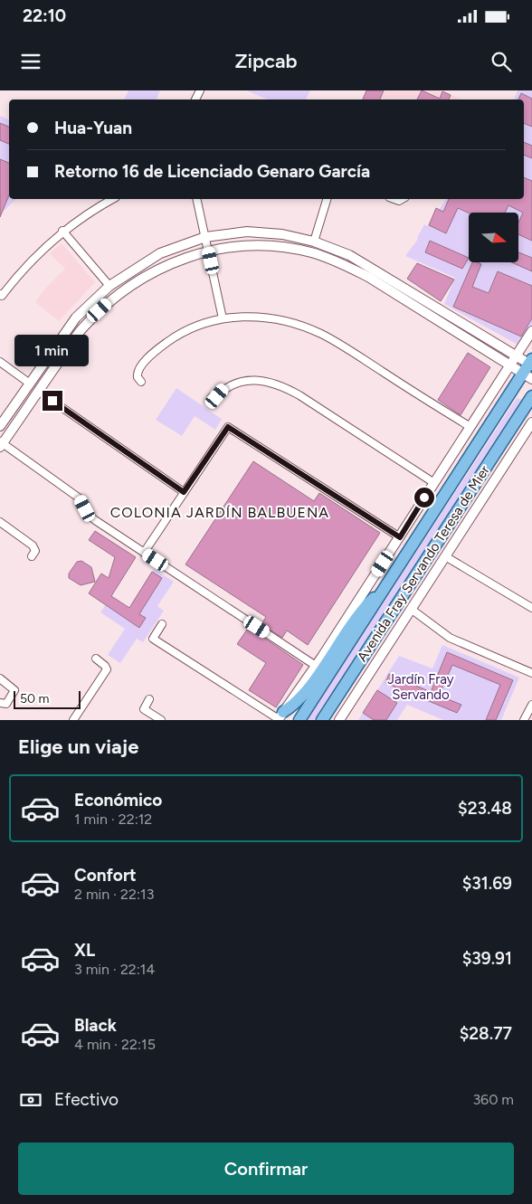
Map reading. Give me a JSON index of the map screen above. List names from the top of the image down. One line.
{"streets":{"main road":["Avenida Fray Servando Teresa de Mier"]},"districts":["COLONIA JARDÍN BALBUENA"],"parks":["Jardín Fray Servando"],"scale_bar":"50 m","north":"right","page":{"status":"22:10","header":"Zipcab","banner":["Hua-Yuan","Retorno 16 de Licenciado Genaro García"],"bubble":"1 min","scale":"50 m","heading":"Elige un viaje","list":[{"name":"Económico","note":"1 min · 22:12","value":"$23.48"},{"name":"Confort","note":"2 min · 22:13","value":"$31.69"},{"name":"XL","note":"3 min · 22:14","value":"$39.91"},{"name":"Black","note":"4 min · 22:15","value":"$28.77"}],"pay":["Efectivo","360 m"],"buttons":"Confirmar"}}
